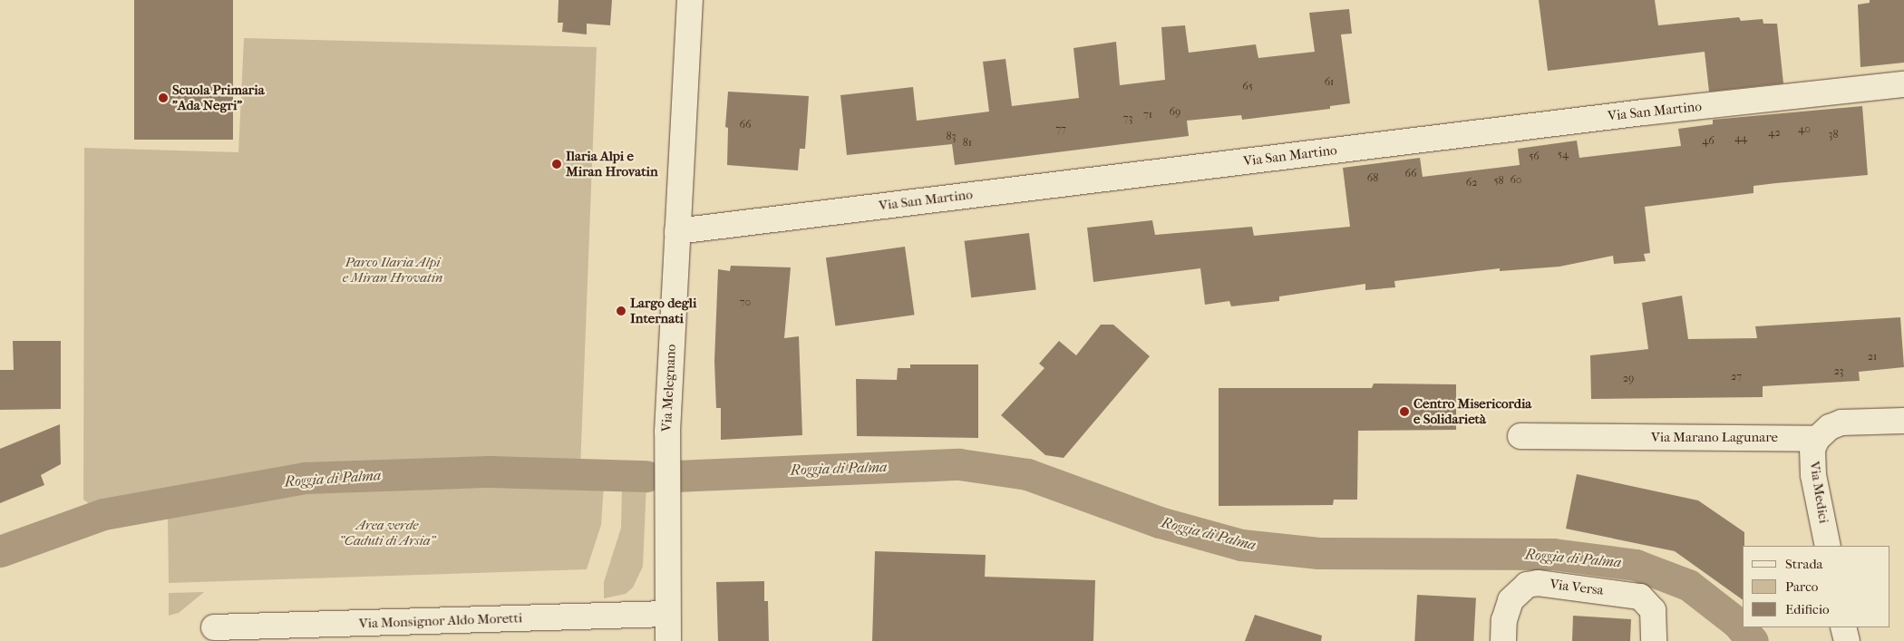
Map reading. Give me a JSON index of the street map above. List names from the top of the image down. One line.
{"streets":{"street":["Via San Martino","Via Melegnano","Via Marano Lagunare","Via Medici","Via Versa","Via Monsignor Aldo Moretti"]},"crossings":[["Via San Martino","Via Melegnano"],["Via Melegnano","Via Monsignor Aldo Moretti"],["Via Marano Lagunare","Via Medici"]],"water":["Roggia di Palma"],"parks":["Parco Ilaria Alpi e Miran Hrovatin","Area verde \"Caduti di Arsia\""],"places":["Scuola Primaria \"Ada Negri\"","Ilaria Alpi e Miran Hrovatin","Largo degli Internati","Centro Misericordia e Solidarietà"],"house_numbers":["61","65","69","71","73","66","77","40","42","38","83","44","46","81","54","56","66","68","60","58","62","70","21","23","27","29"],"legend":["Strada","Parco","Edificio"]}
